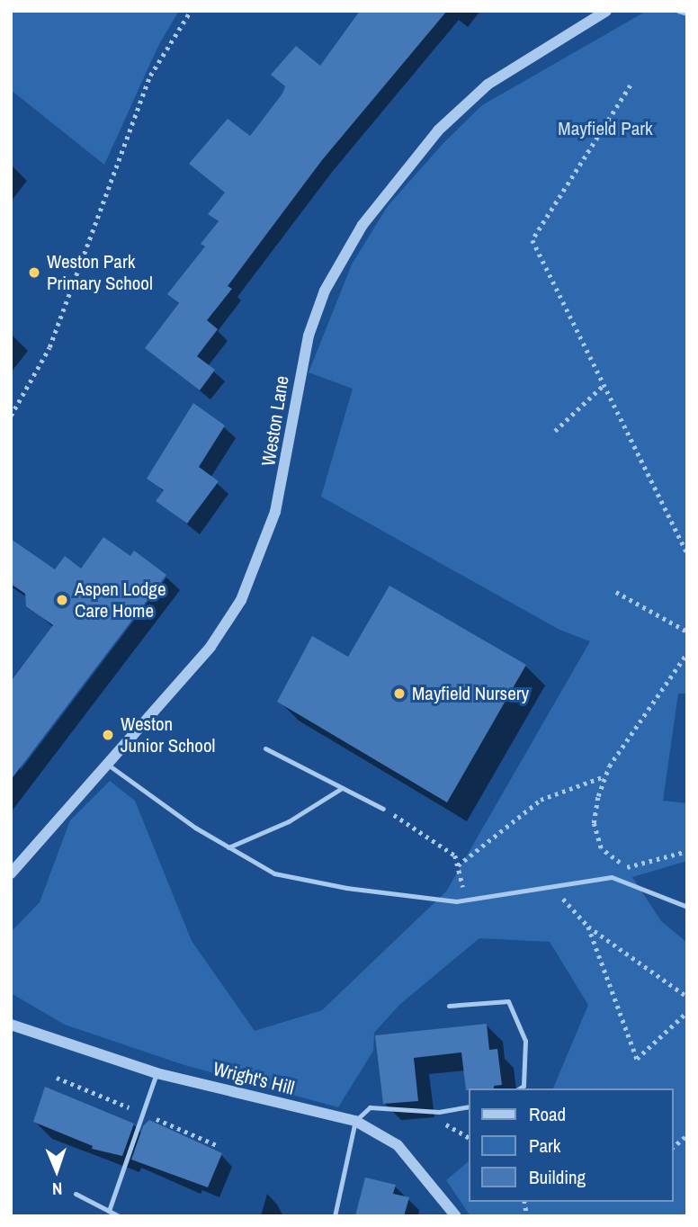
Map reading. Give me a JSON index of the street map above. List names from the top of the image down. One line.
{"streets":{"street":["Weston Lane","Wright's Hill"]},"parks":["Mayfield Park"],"places":["Weston Park Primary School","Aspen Lodge Care Home","Mayfield Nursery","Weston Junior School"],"legend":["Road","Park","Building"],"north":"bottom"}
